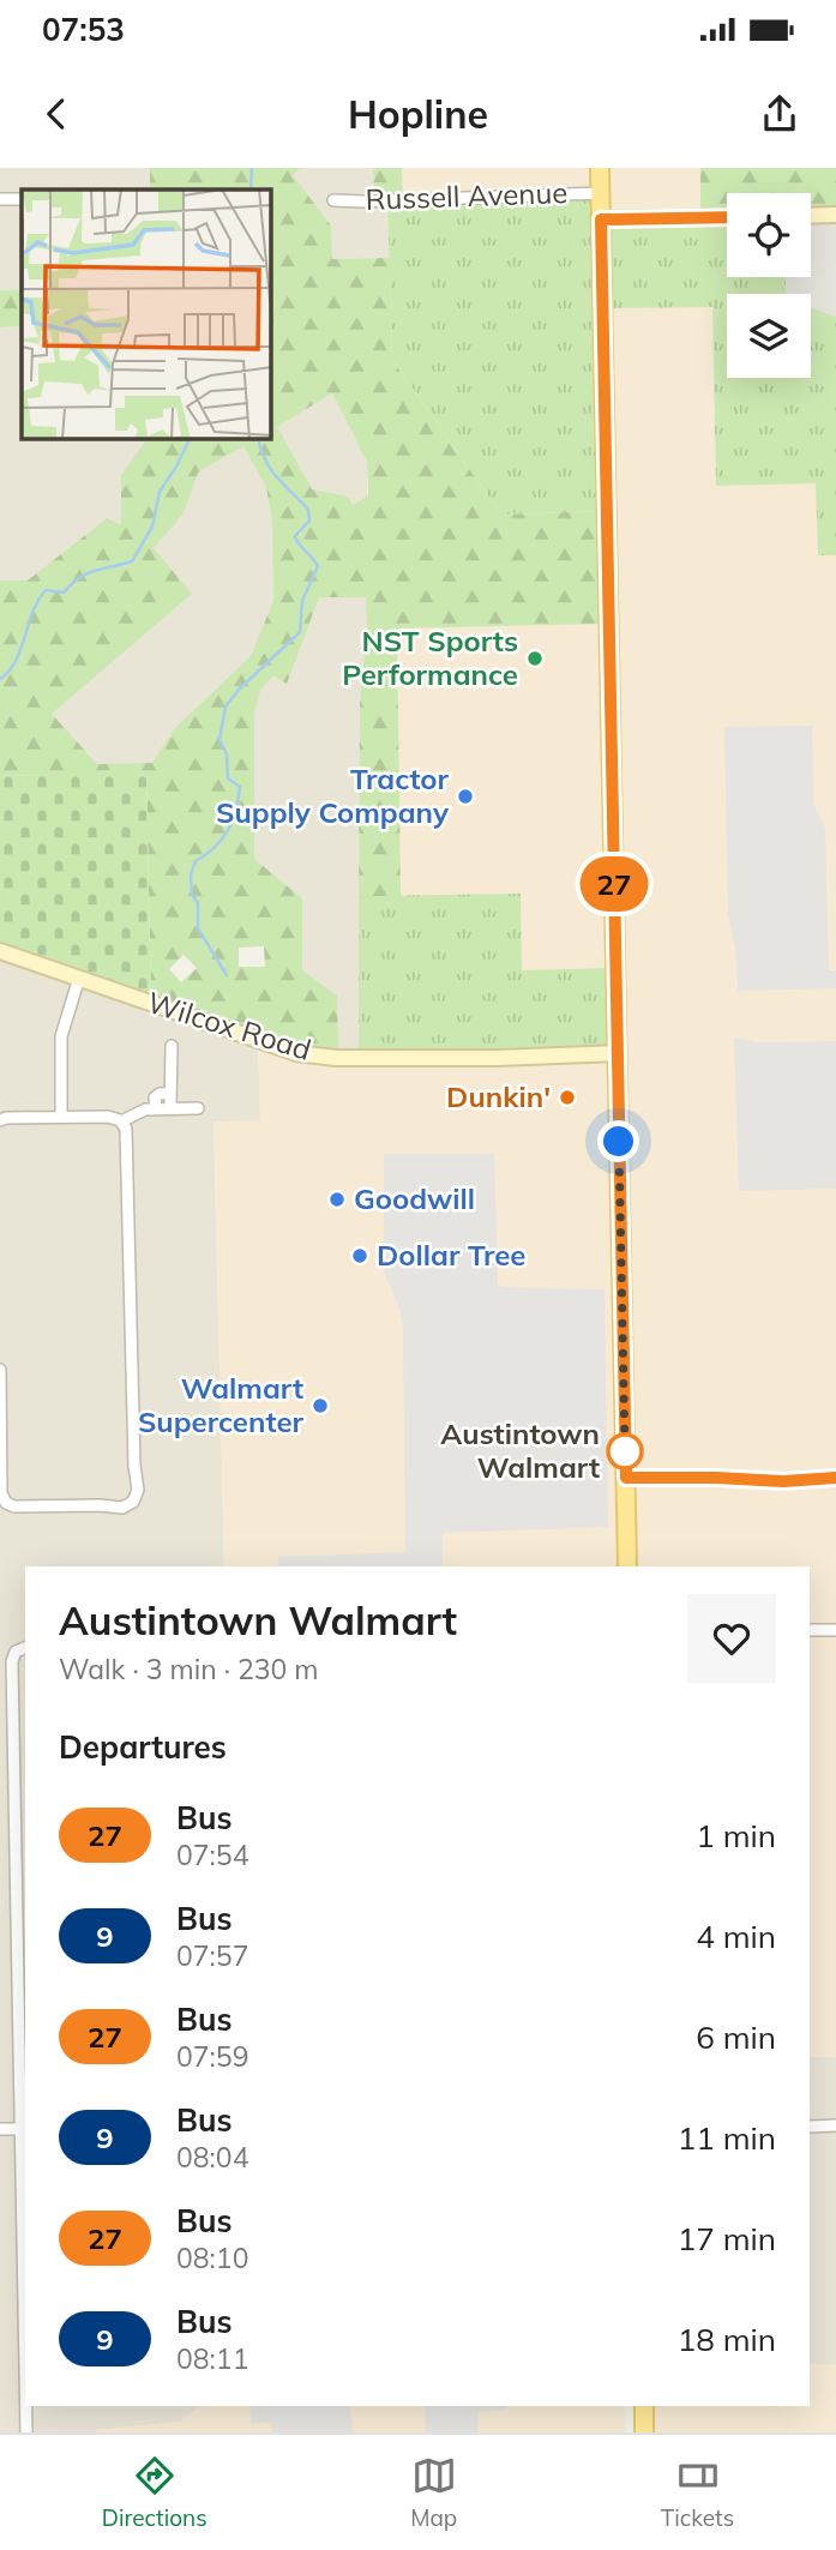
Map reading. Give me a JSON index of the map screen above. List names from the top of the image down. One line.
{"streets":{"street":["Russell Avenue","Wilcox Road"]},"places":["NST Sports Performance","Tractor Supply Company","Dunkin'","Goodwill","Dollar Tree","Walmart Supercenter","Austintown Walmart"],"lines":["bus line 27"],"page":{"status":"07:53","header":"Hopline","on_map":"27","heading":[["Austintown Walmart","Walk · 3 min · 230 m"],"Departures"],"list":[{"mark":"27","name":"Bus","note":"07:54","value":"1 min"},{"mark":"9","name":"Bus","note":"07:57","value":"4 min"},{"mark":"27","name":"Bus","note":"07:59","value":"6 min"},{"mark":"9","name":"Bus","note":"08:04","value":"11 min"},{"mark":"27","name":"Bus","note":"08:10","value":"17 min"},{"mark":"9","name":"Bus","note":"08:11","value":"18 min"}],"tabs":["Directions","Map","Tickets"]}}
